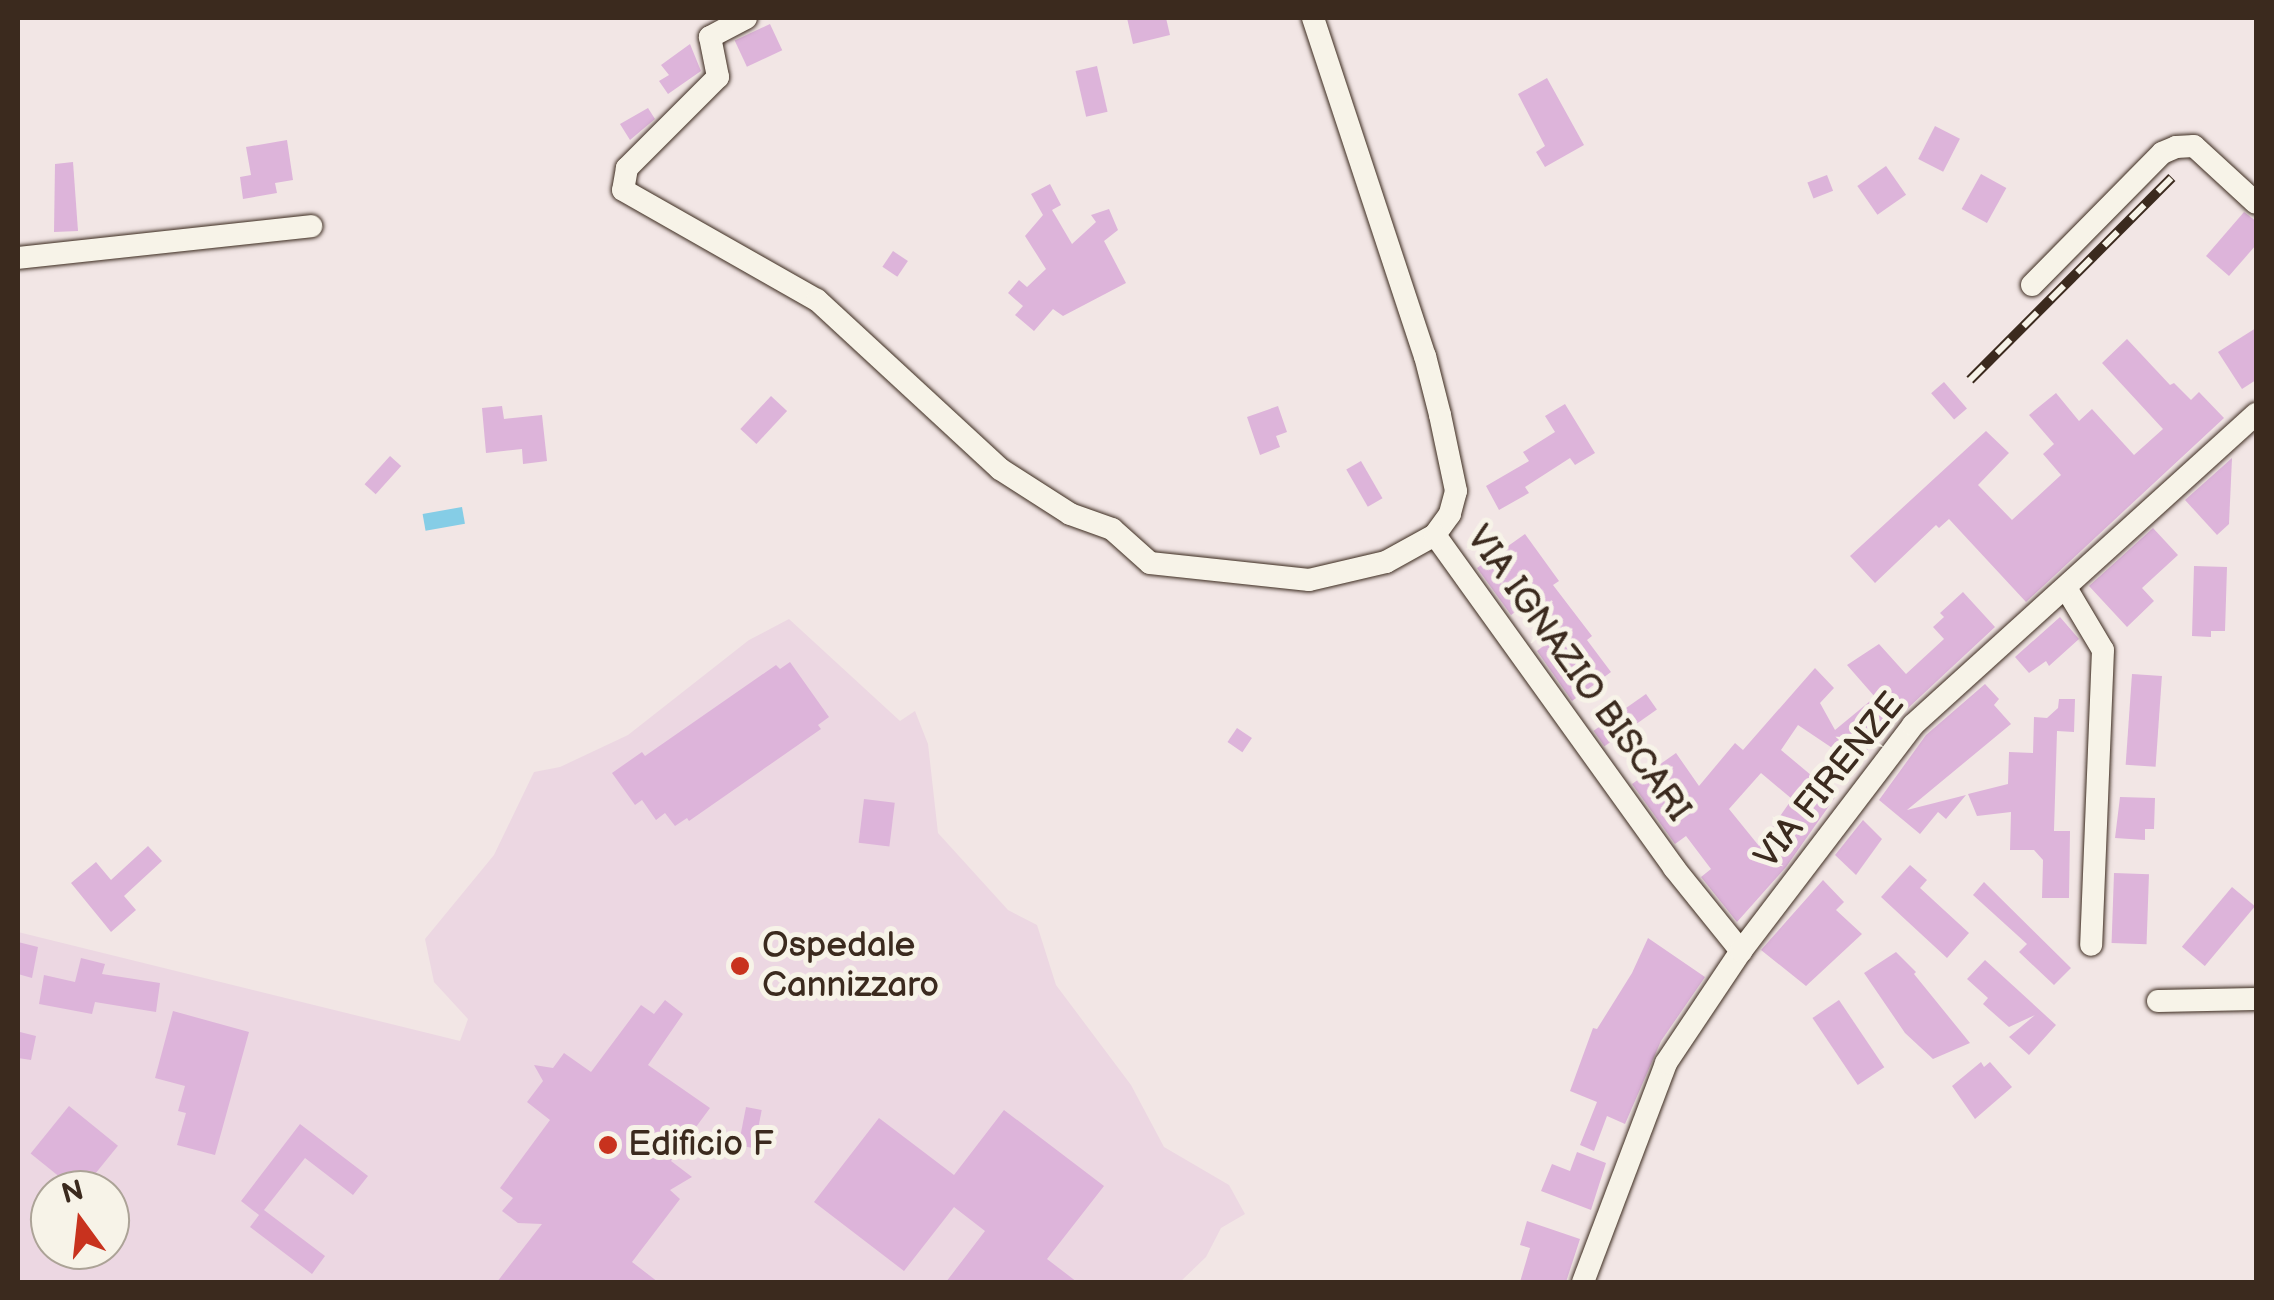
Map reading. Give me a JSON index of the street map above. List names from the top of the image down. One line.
{"streets":{"street":["VIA IGNAZIO BISCARI","VIA FIRENZE"]},"crossings":[["VIA IGNAZIO BISCARI","VIA FIRENZE"]],"places":["Ospedale Cannizzaro","Edificio F"],"north":"top"}
